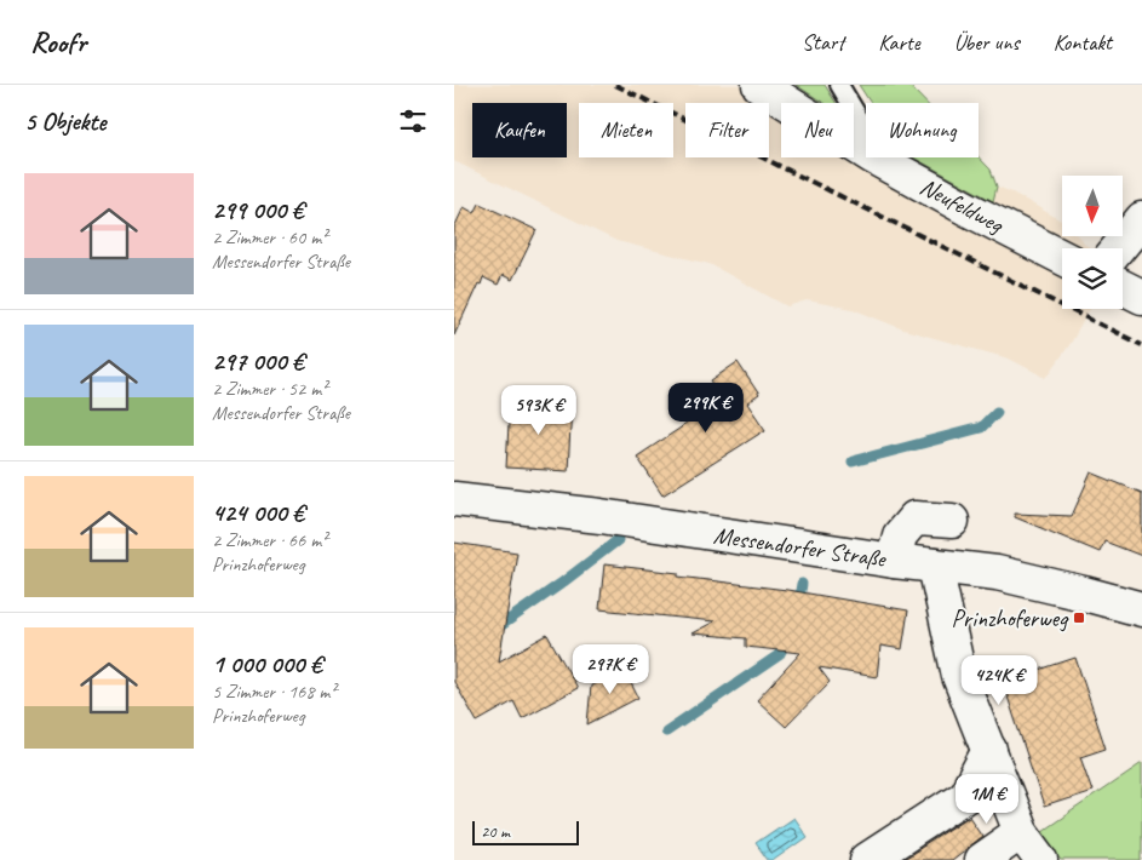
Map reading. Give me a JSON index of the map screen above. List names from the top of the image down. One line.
{"streets":{"street":["Neufeldweg","Messendorfer Straße"]},"places":{"transit":["Prinzhoferweg"]},"scale_bar":"20 m","north":"bottom","page":{"header":"Roofr","nav":["Start","Karte","Über uns","Kontakt"],"heading":"5 Objekte","chip":["Kaufen","Mieten","Filter","Neu","Wohnung"],"list":[{"name":"299 000 €","note":"2 Zimmer · 60 m² · Messendorfer Straße"},{"name":"297 000 €","note":"2 Zimmer · 52 m² · Messendorfer Straße"},{"name":"424 000 €","note":"2 Zimmer · 66 m² · Prinzhoferweg"},{"name":"1 000 000 €","note":"5 Zimmer · 168 m² · Prinzhoferweg"}],"price":["299K €","593K €","297K €","424K €","1M €"],"scale":"20 m"}}
